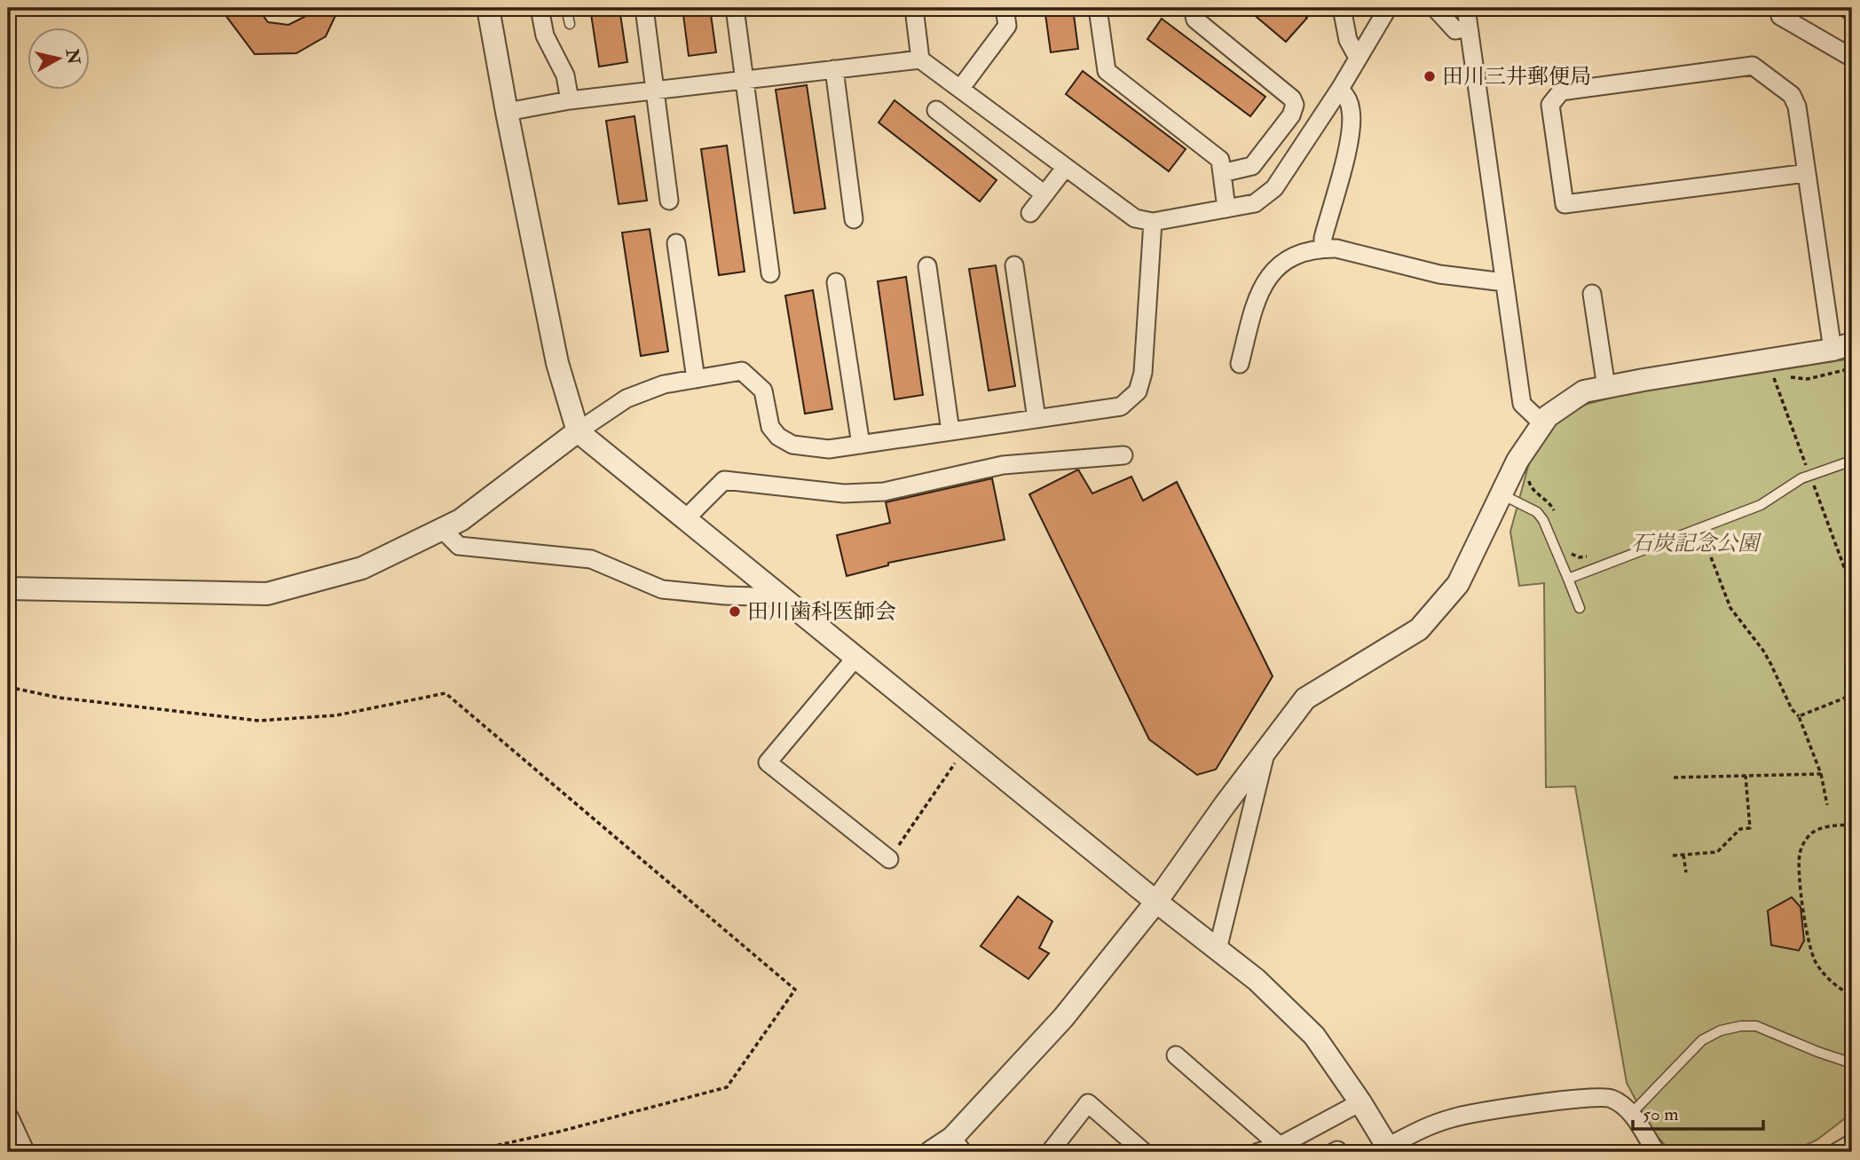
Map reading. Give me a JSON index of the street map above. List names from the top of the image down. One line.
{"parks":["石炭記念公園"],"places":["田川三井郵便局","田川歯科医師会"],"scale_bar":"50 m","north":"right"}
